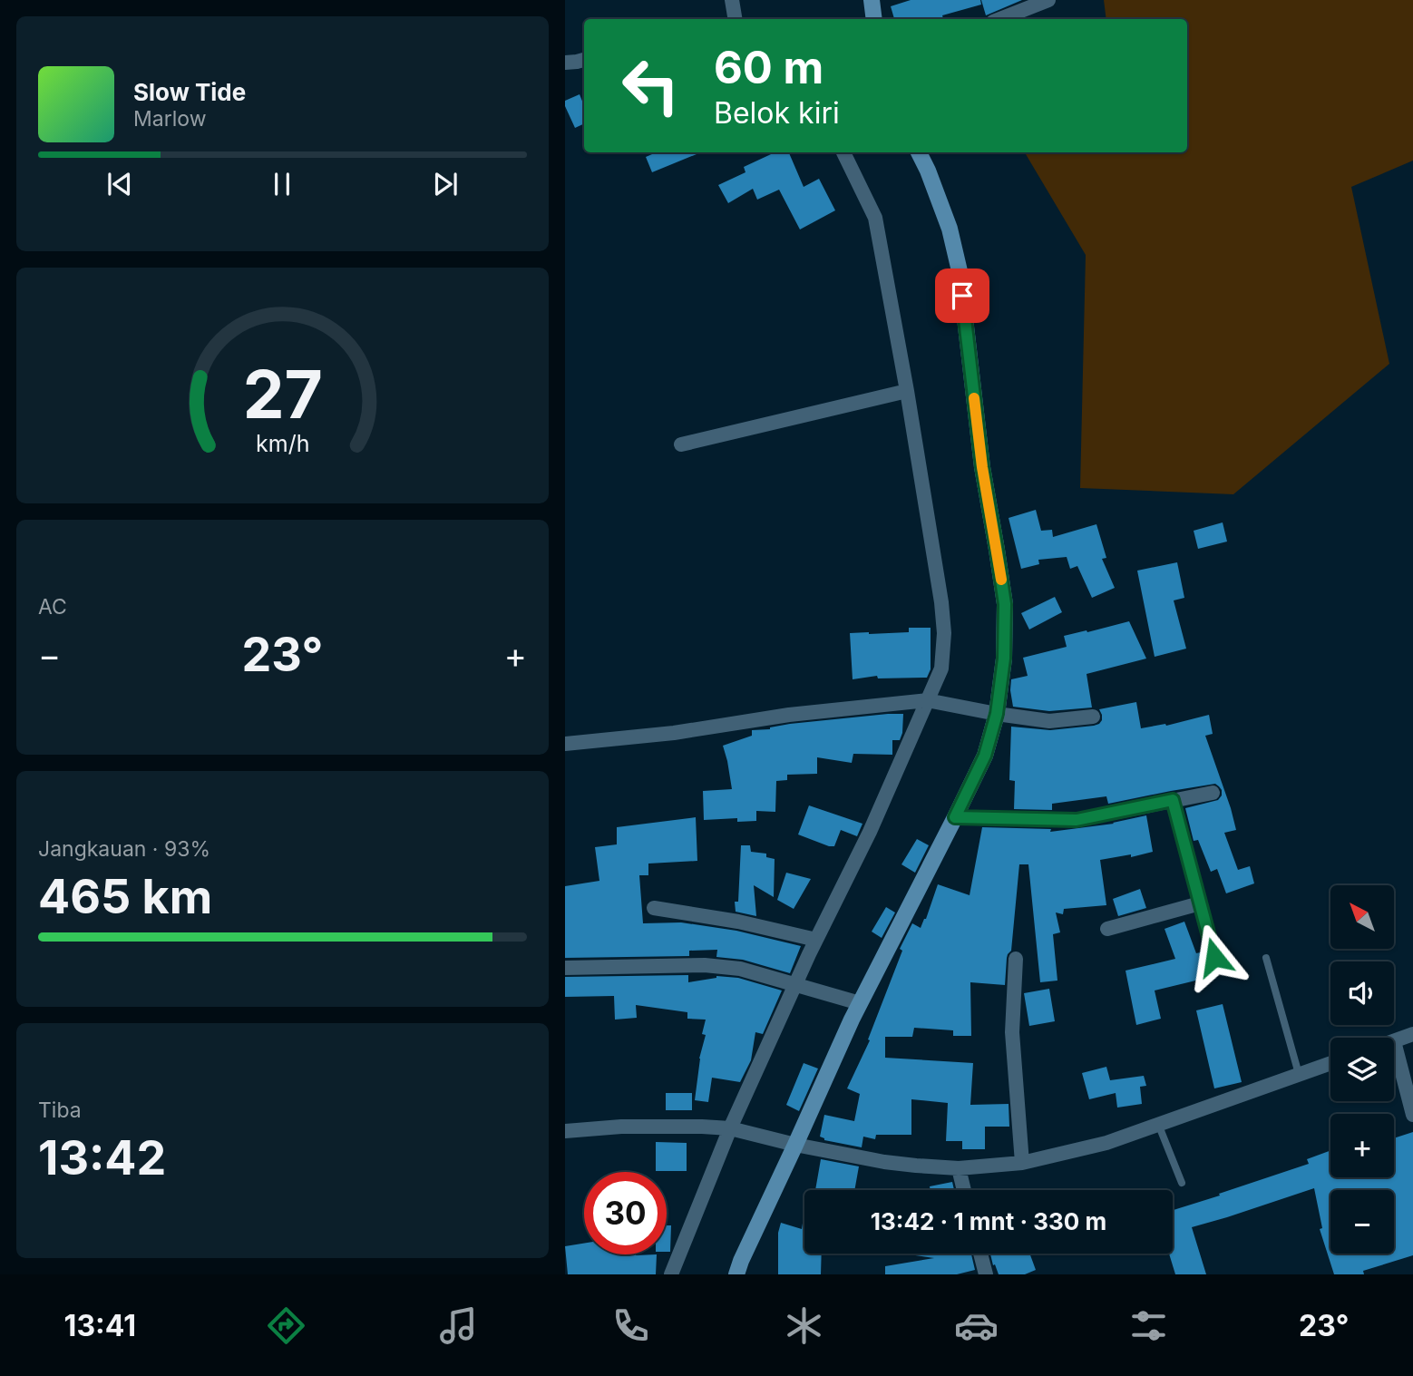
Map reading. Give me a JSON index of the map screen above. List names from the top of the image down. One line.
{"north":"top left","page":{"turn":["60 m","Belok kiri"],"song":["Slow Tide","Marlow"],"tile":["AC",["Jangkauan · 93%","465 km"],["Tiba","13:42"]],"heat":["−","23°","+"],"map_buttons":["+","−"],"limit":"30","trip":"13:42 · 1 mnt · 330 m","tabs":["13:41","23°"],"gauge":["27","km/h"]}}
